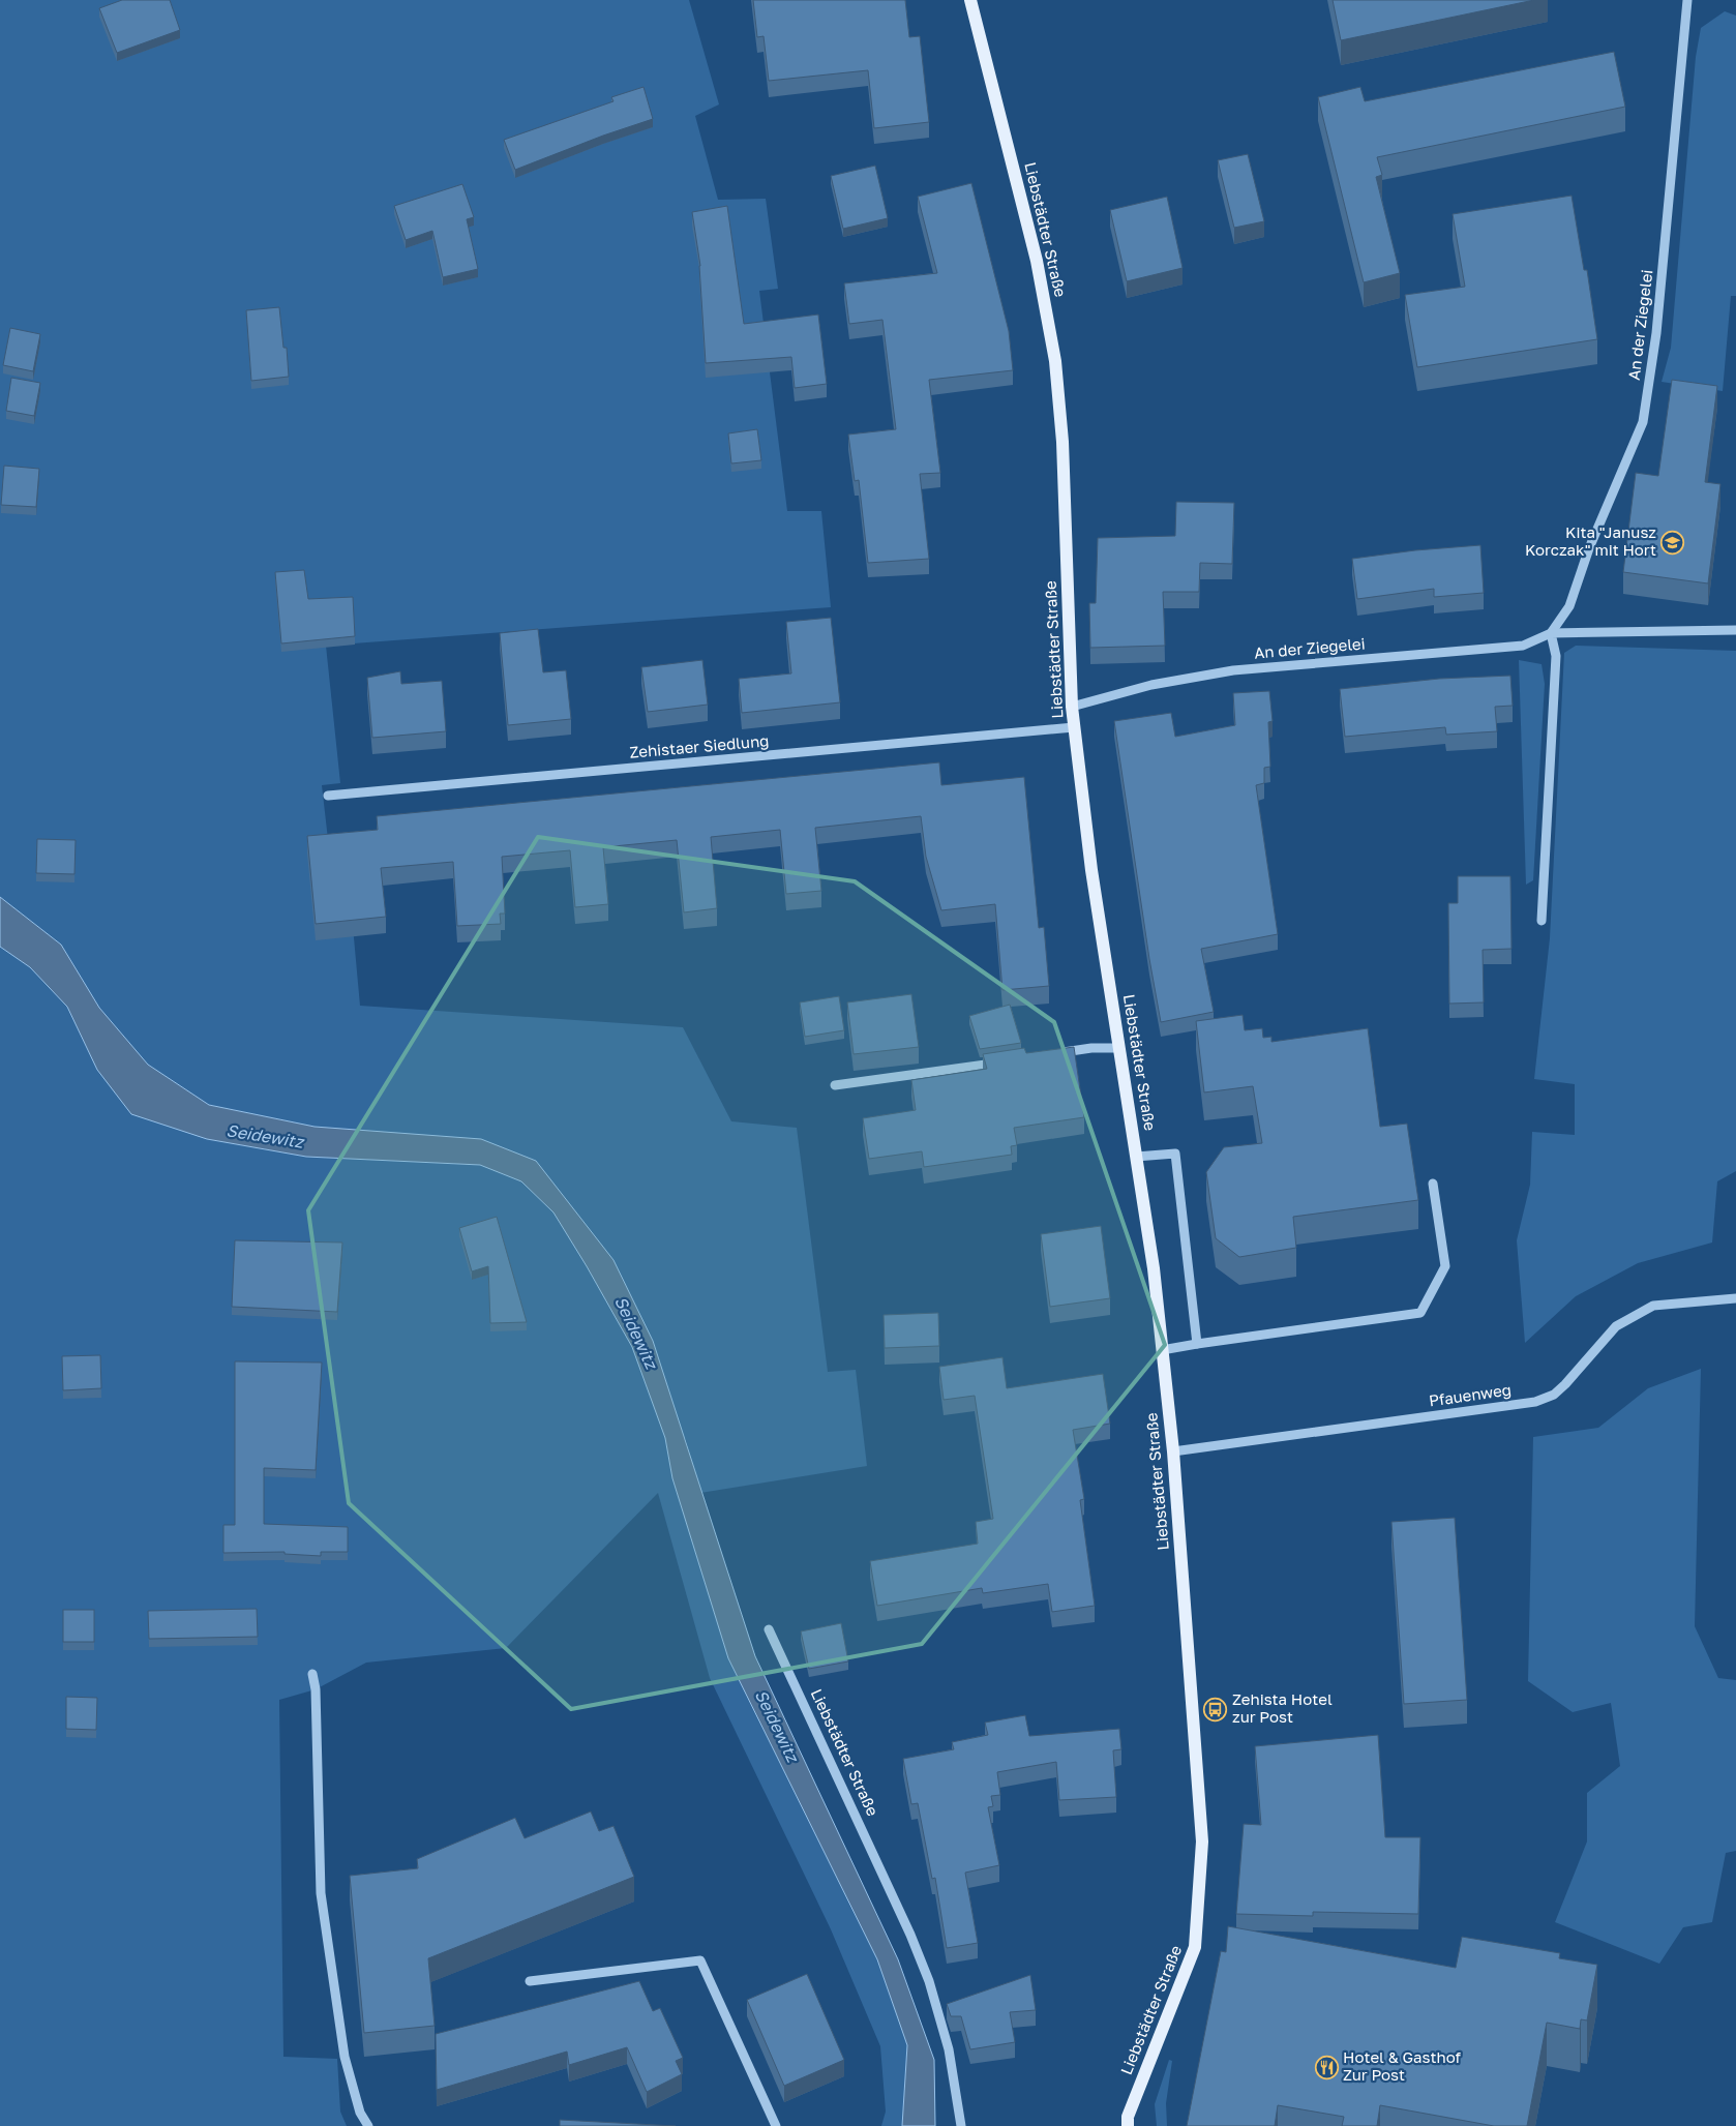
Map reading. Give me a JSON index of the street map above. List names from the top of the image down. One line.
{"streets":{"main road":["Liebstädter Straße"],"street":["An der Ziegelei","Zehistaer Siedlung","Pfauenweg"]},"crossings":[["Liebstädter Straße","An der Ziegelei"],["Liebstädter Straße","Zehistaer Siedlung"],["Liebstädter Straße","Pfauenweg"]],"water":["Seidewitz"],"places":{"school or university":["Kita \"Janusz Korczak\" mit Hort"],"bus stop":["Zehista Hotel zur Post"],"restaurant":["Hotel & Gasthof Zur Post"]}}
